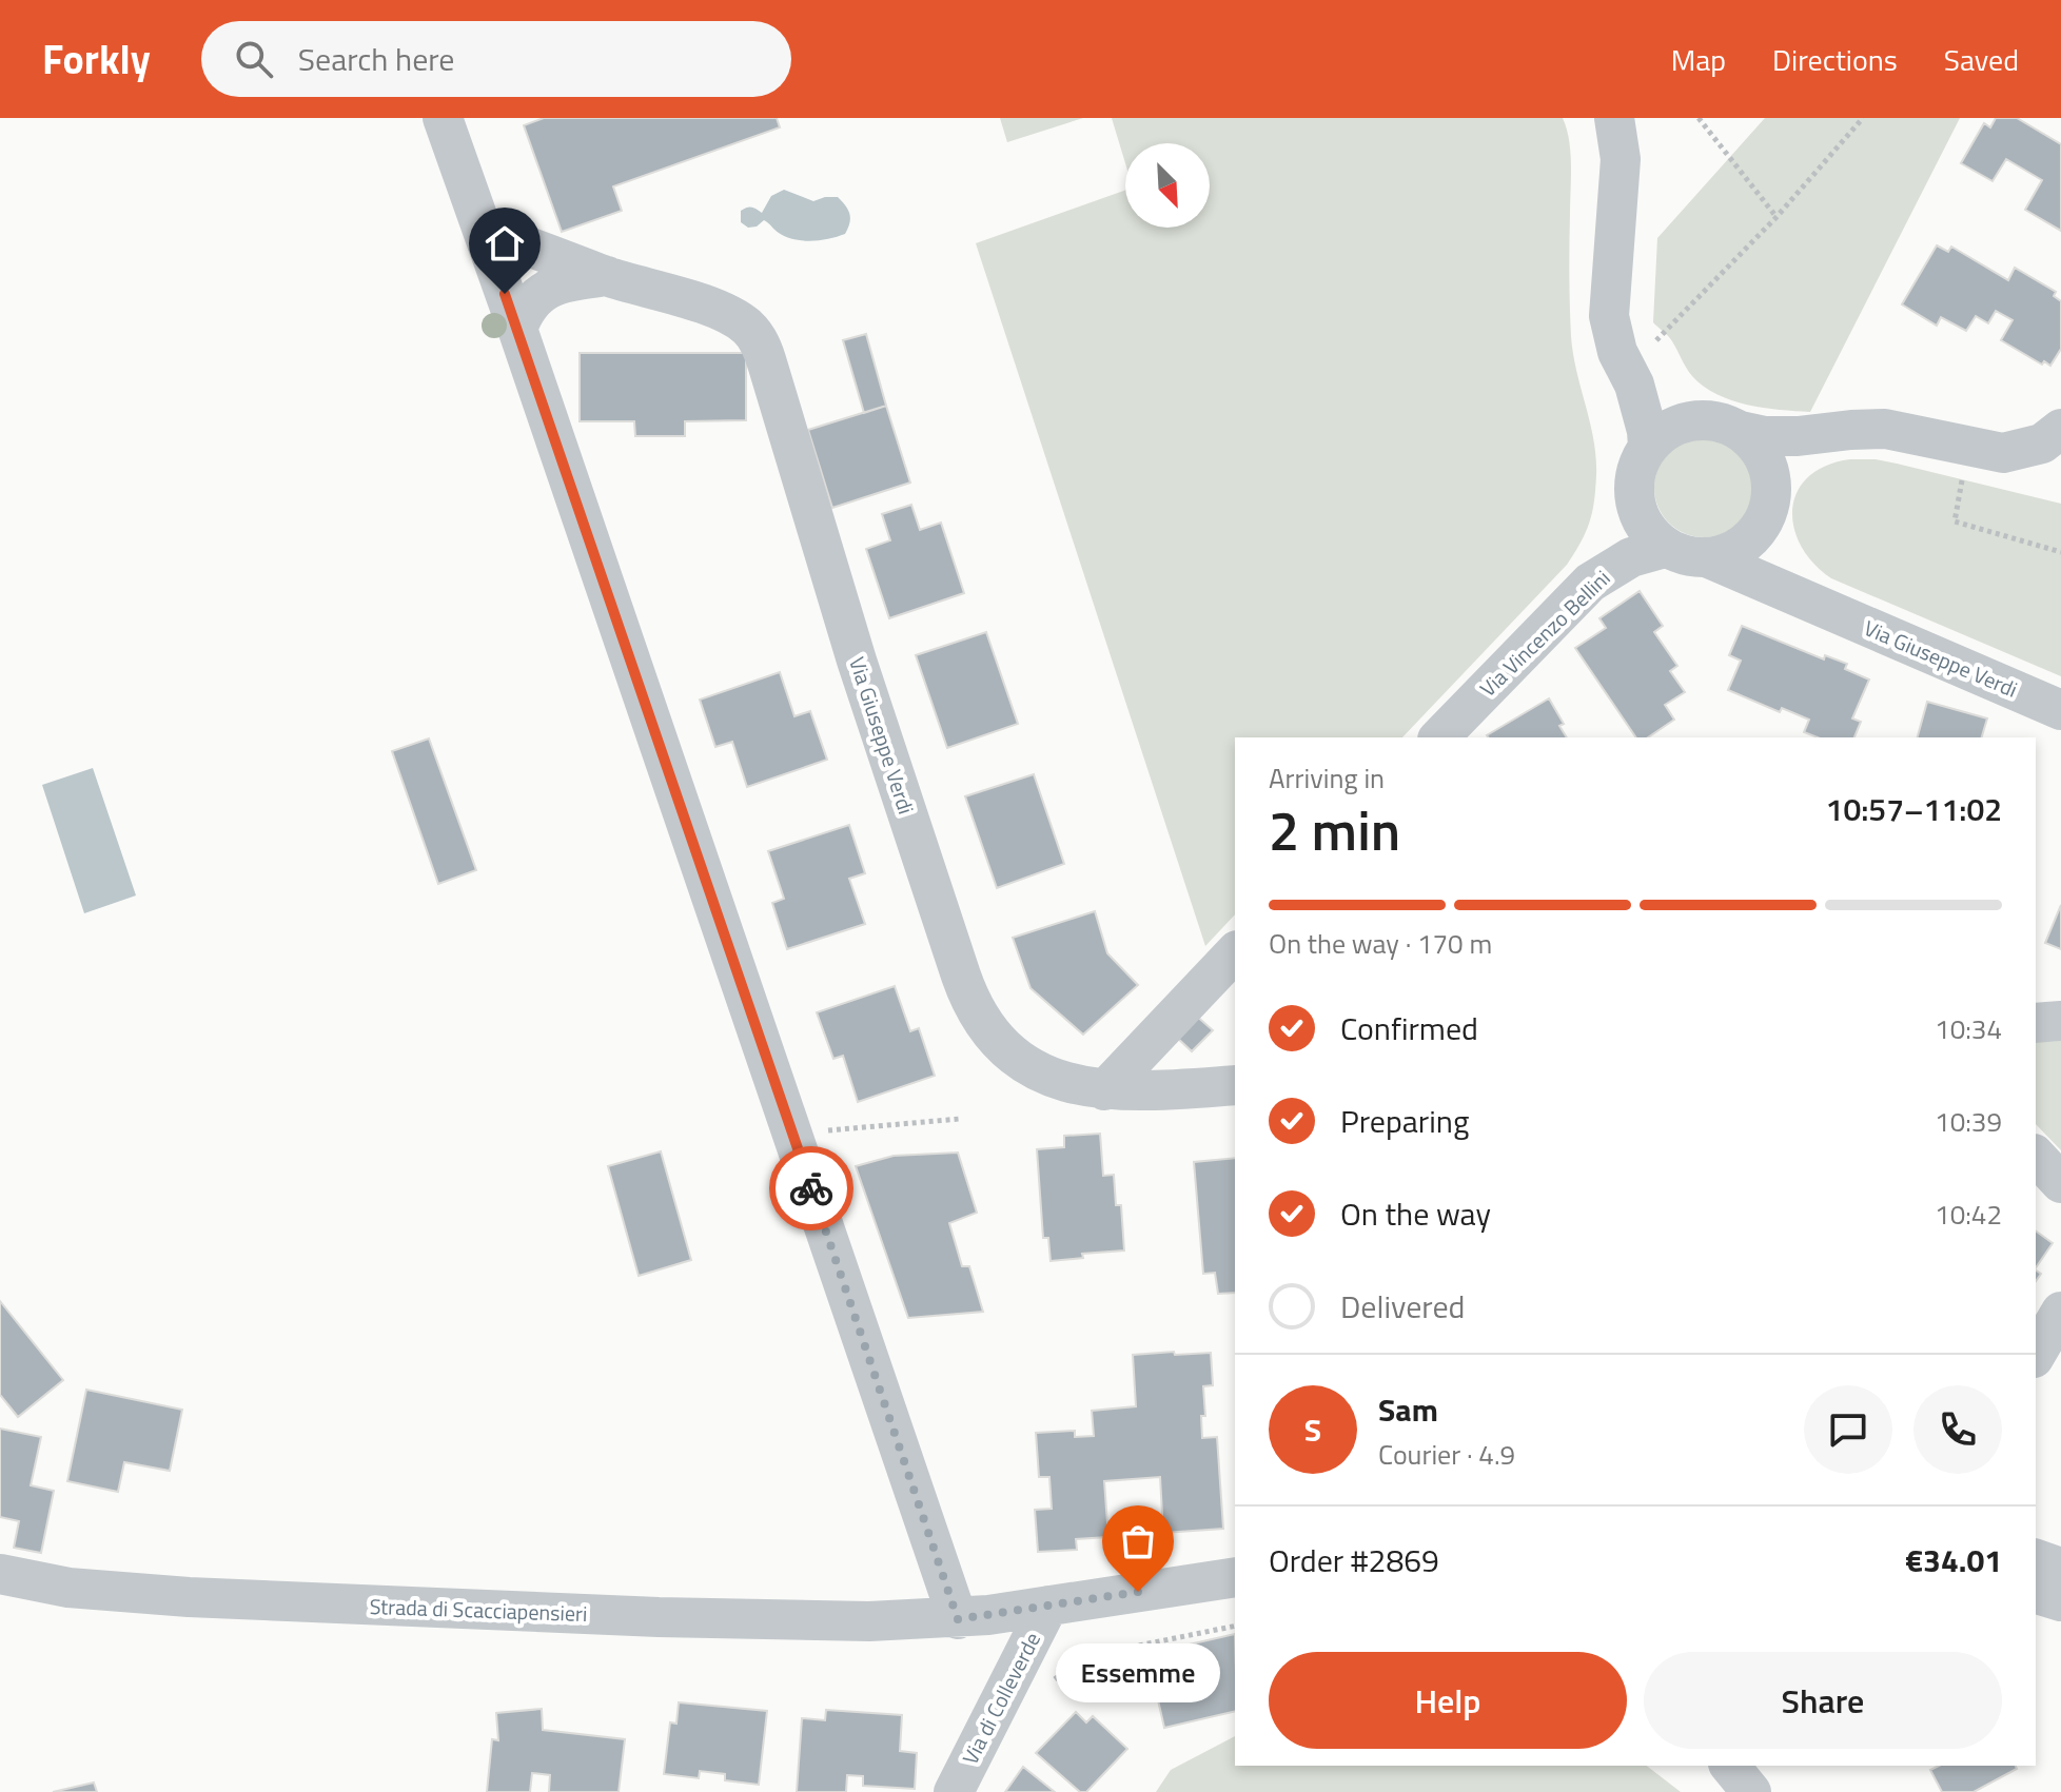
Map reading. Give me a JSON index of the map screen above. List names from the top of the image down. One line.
{"streets":{"street":["Via Vincenzo Bellini","Via Giuseppe Verdi","Strada di Scacciapensieri","Via di Colleverde"]},"crossings":[["Via Vincenzo Bellini","Via Giuseppe Verdi"],["Strada di Scacciapensieri","Via di Colleverde"]],"places":["Essemme"],"north":"bottom right","page":{"header":"Forkly","search":"Search here","nav":["Map","Directions","Saved"],"heading":["2 min","Arriving in","10:57–11:02"],"panel":["Sam","Courier · 4.9","Order #2869","€34.01"],"bar":"On the way · 170 m","list":[["Confirmed","10:34"],["Preparing","10:39"],["On the way","10:42"],"Delivered"],"round":"S","buttons":["Help","Share"],"bubble":"Essemme"}}
